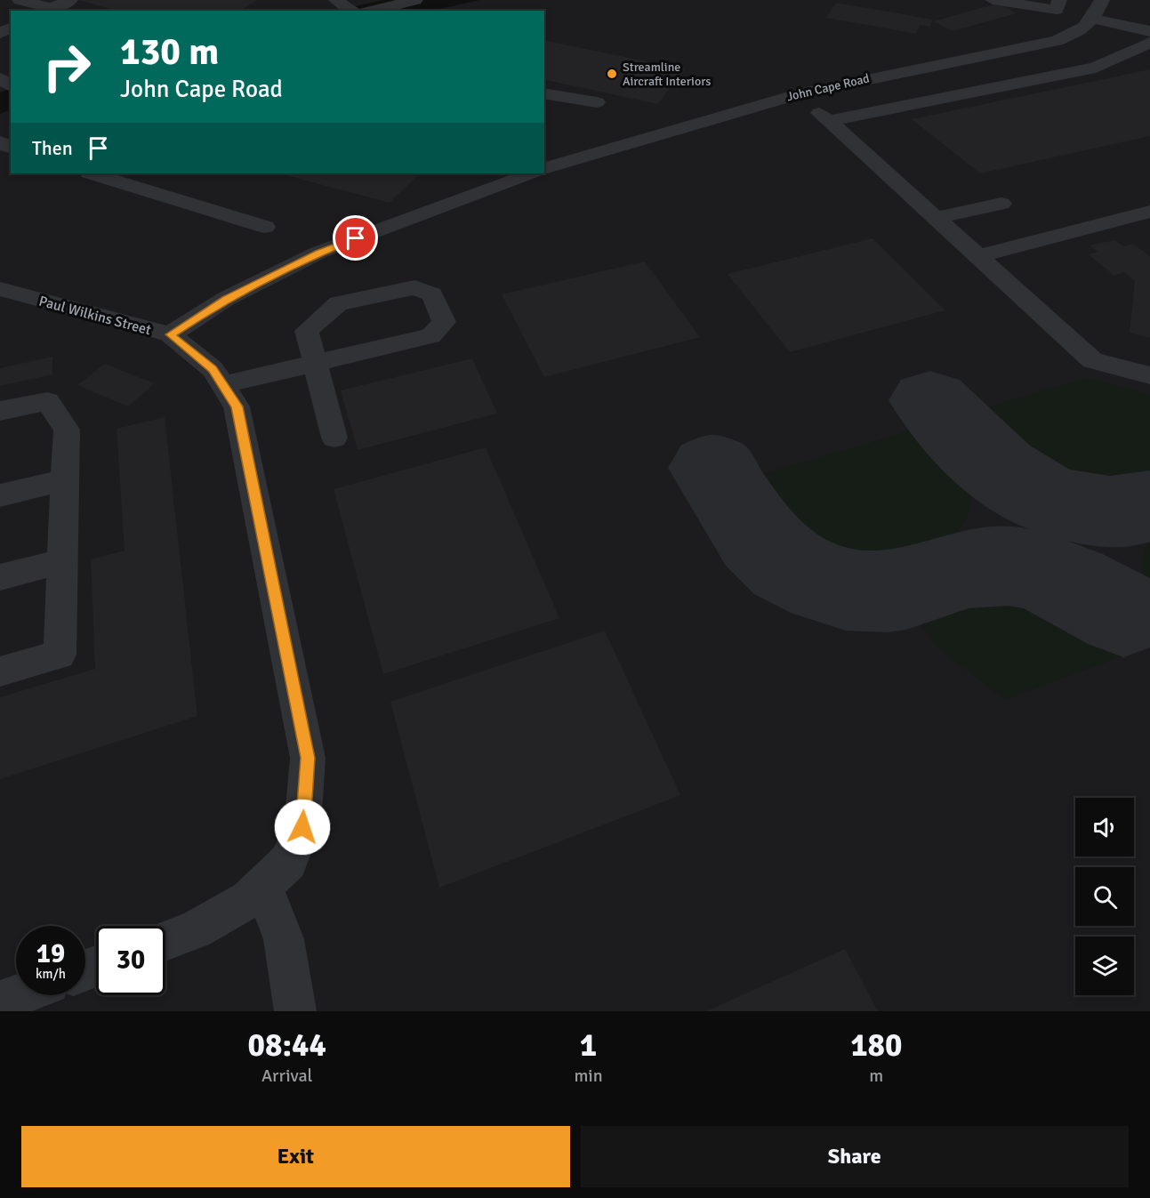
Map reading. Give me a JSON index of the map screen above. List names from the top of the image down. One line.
{"streets":{"street":["John Cape Road","Paul Wilkins Street"]},"places":["Streamline Aircraft Interiors"],"page":{"turn":["130 m","John Cape Road"],"then":"Then","speed":"19 km/h","limit":"30","eta":["08:44","Arrival","1","min","180","m"],"buttons":["Exit","Share"]}}
